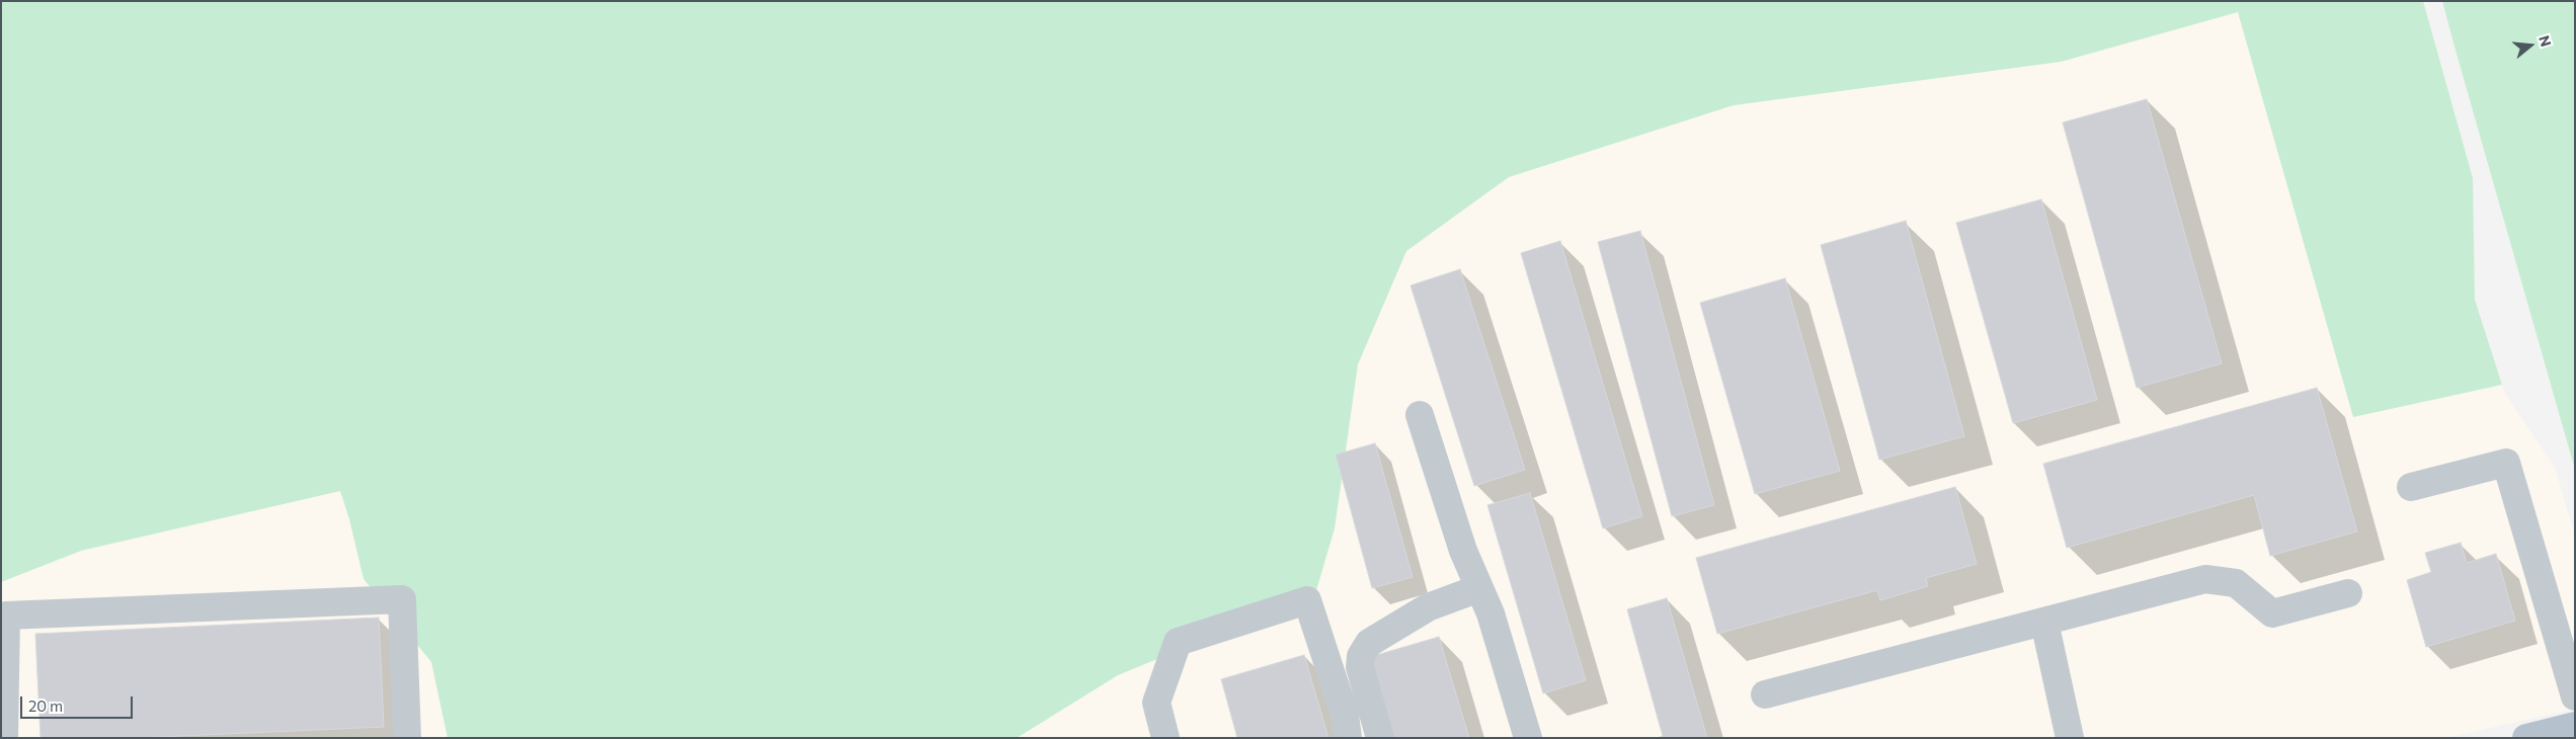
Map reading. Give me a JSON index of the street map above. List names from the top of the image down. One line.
{"scale_bar":"20 m","north":"right"}
